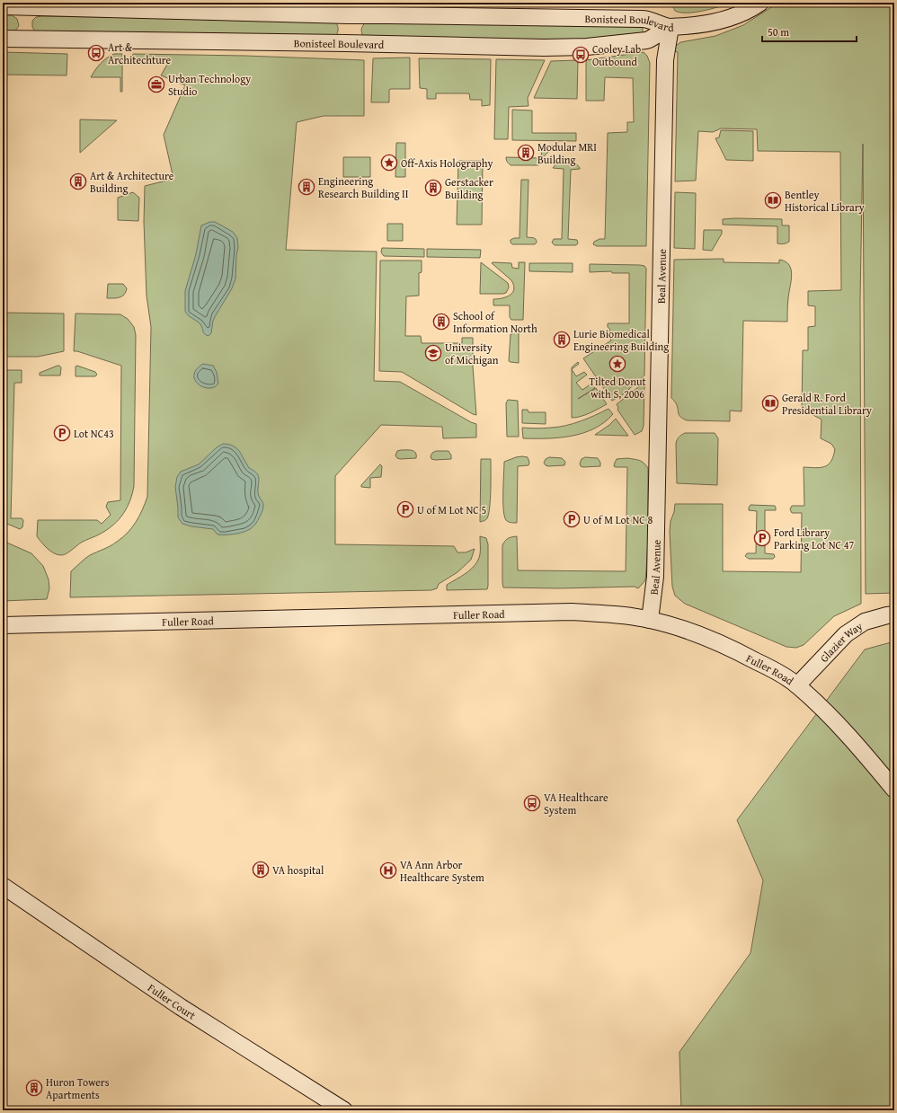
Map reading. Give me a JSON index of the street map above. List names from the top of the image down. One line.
{"streets":{"street":["Bonisteel Boulevard","Beal Avenue","Fuller Road","Glazier Way","Fuller Court"]},"crossings":[["Bonisteel Boulevard","Beal Avenue"],["Beal Avenue","Fuller Road"],["Fuller Road","Glazier Way"]],"places":{"bus stop":["Art & Architechture","Cooley Lab Outbound","VA Healthcare System"],"office":["Urban Technology Studio"],"building":["Modular MRI Building","Art & Architecture Building","Engineering Research Building II","Gerstacker Building","School of Information North","Lurie Biomedical Engineering Building","VA hospital","Huron Towers Apartments"],"place":["Off-Axis Holography","Tilted Donut with S, 2006"],"library":["Bentley Historical Library","Gerald R. Ford Presidential Library"],"school or university":["University of Michigan"],"parking":["Lot NC43","U of M Lot NC 5","U of M Lot NC 8","Ford Library Parking Lot NC 47"],"hospital":["VA Ann Arbor Healthcare System"]},"scale_bar":"50 m"}
